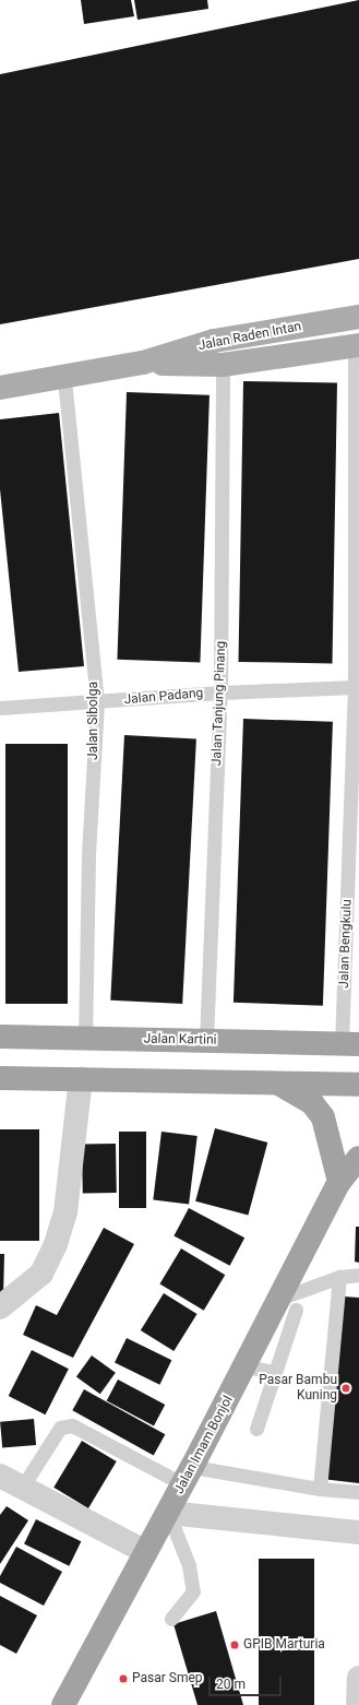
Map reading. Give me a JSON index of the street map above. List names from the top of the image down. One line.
{"streets":{"highway":["Jalan Kartini","Jalan Imam Bonjol"],"main road":["Jalan Raden Intan"],"lane":["Jalan Padang","Jalan Tanjung Pinang","Jalan Sibolga","Jalan Bengkulu"]},"crossings":[["Jalan Raden Intan","Jalan Tanjung Pinang"],["Jalan Raden Intan","Jalan Sibolga"],["Jalan Raden Intan","Jalan Bengkulu"],["Jalan Padang","Jalan Tanjung Pinang"],["Jalan Padang","Jalan Sibolga"],["Jalan Padang","Jalan Bengkulu"],["Jalan Tanjung Pinang","Jalan Kartini"],["Jalan Sibolga","Jalan Kartini"],["Jalan Bengkulu","Jalan Kartini"]],"places":["Pasar Bambu Kuning","GPIB Marturia","Pasar Smep"],"scale_bar":"20 m"}
